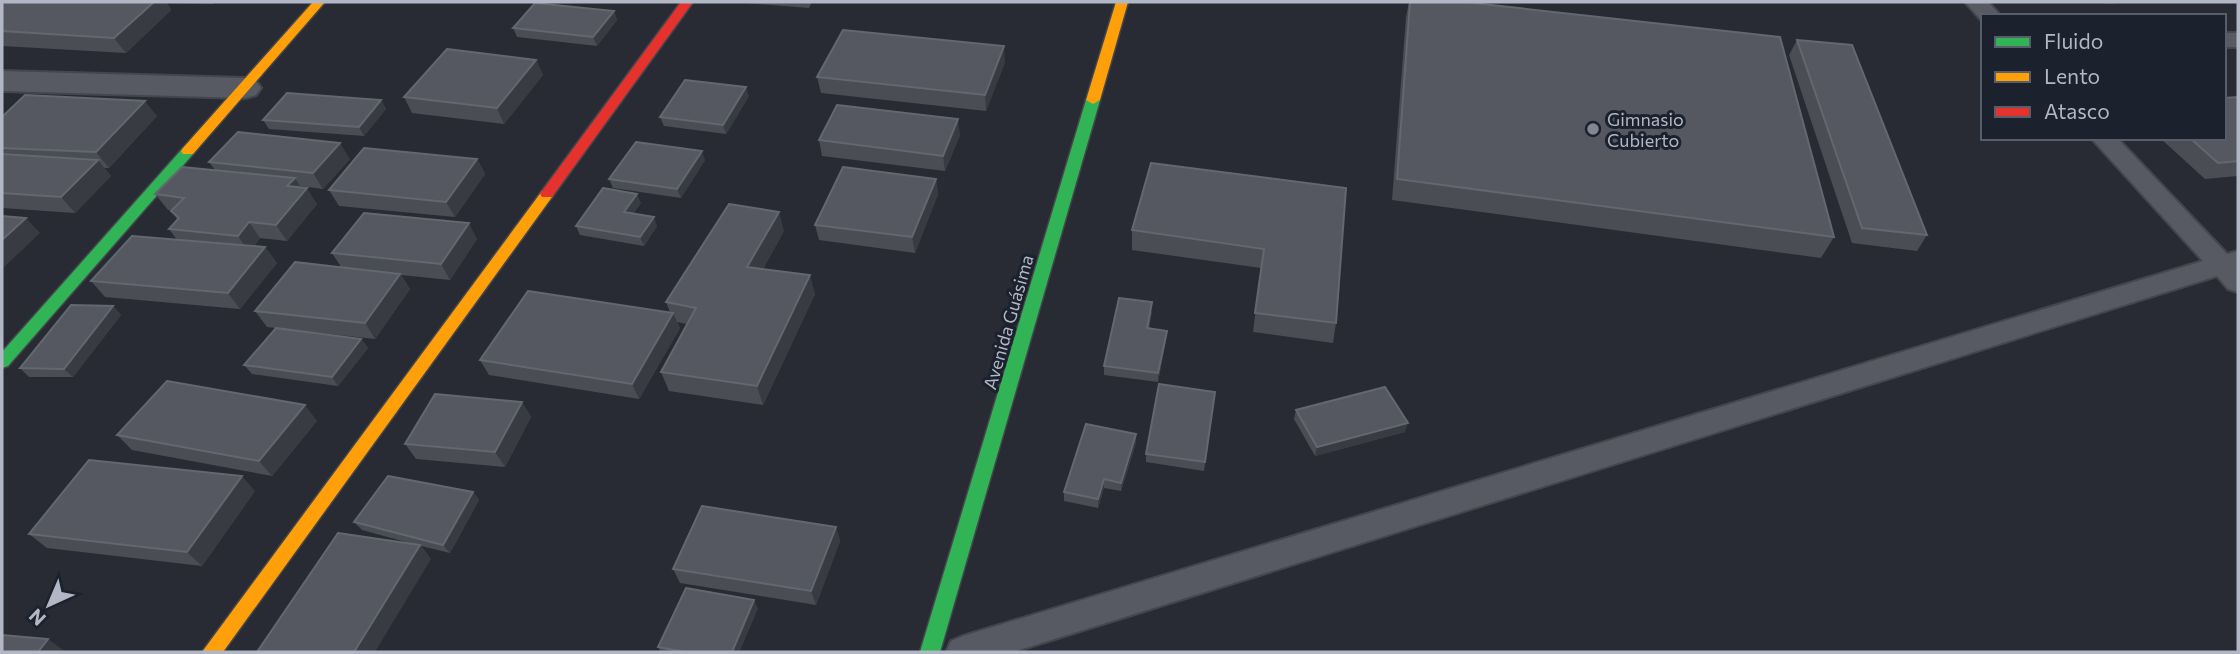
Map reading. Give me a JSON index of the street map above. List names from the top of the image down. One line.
{"streets":{"street":["Avenida Guásima"]},"places":["Gimnasio Cubierto"],"legend":["Fluido","Lento","Atasco"],"north":"bottom left"}
